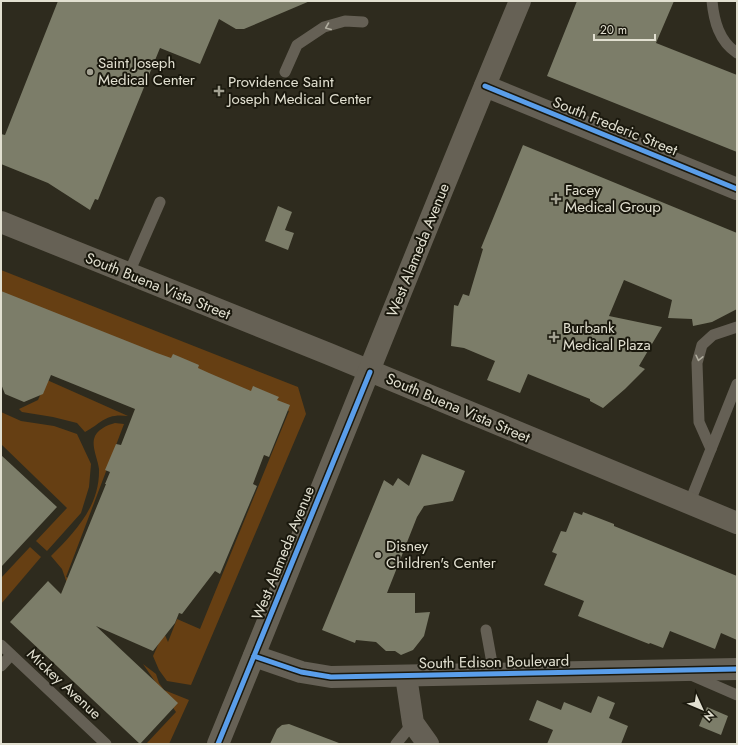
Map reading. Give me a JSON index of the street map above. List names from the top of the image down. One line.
{"streets":{"main road":["West Alameda Avenue","South Buena Vista Street"],"street":["South Frederic Street","South Edison Boulevard"],"lane":["Mickey Avenue"]},"crossings":[["South Frederic Street","West Alameda Avenue"],["West Alameda Avenue","South Buena Vista Street"],["West Alameda Avenue","South Edison Boulevard"]],"places":{"other":["Saint Joseph Medical Center","Disney Children's Center"],"health":["Providence Saint Joseph Medical Center","Facey Medical Group","Burbank Medical Plaza"]},"scale_bar":"20 m","north":"bottom right"}
